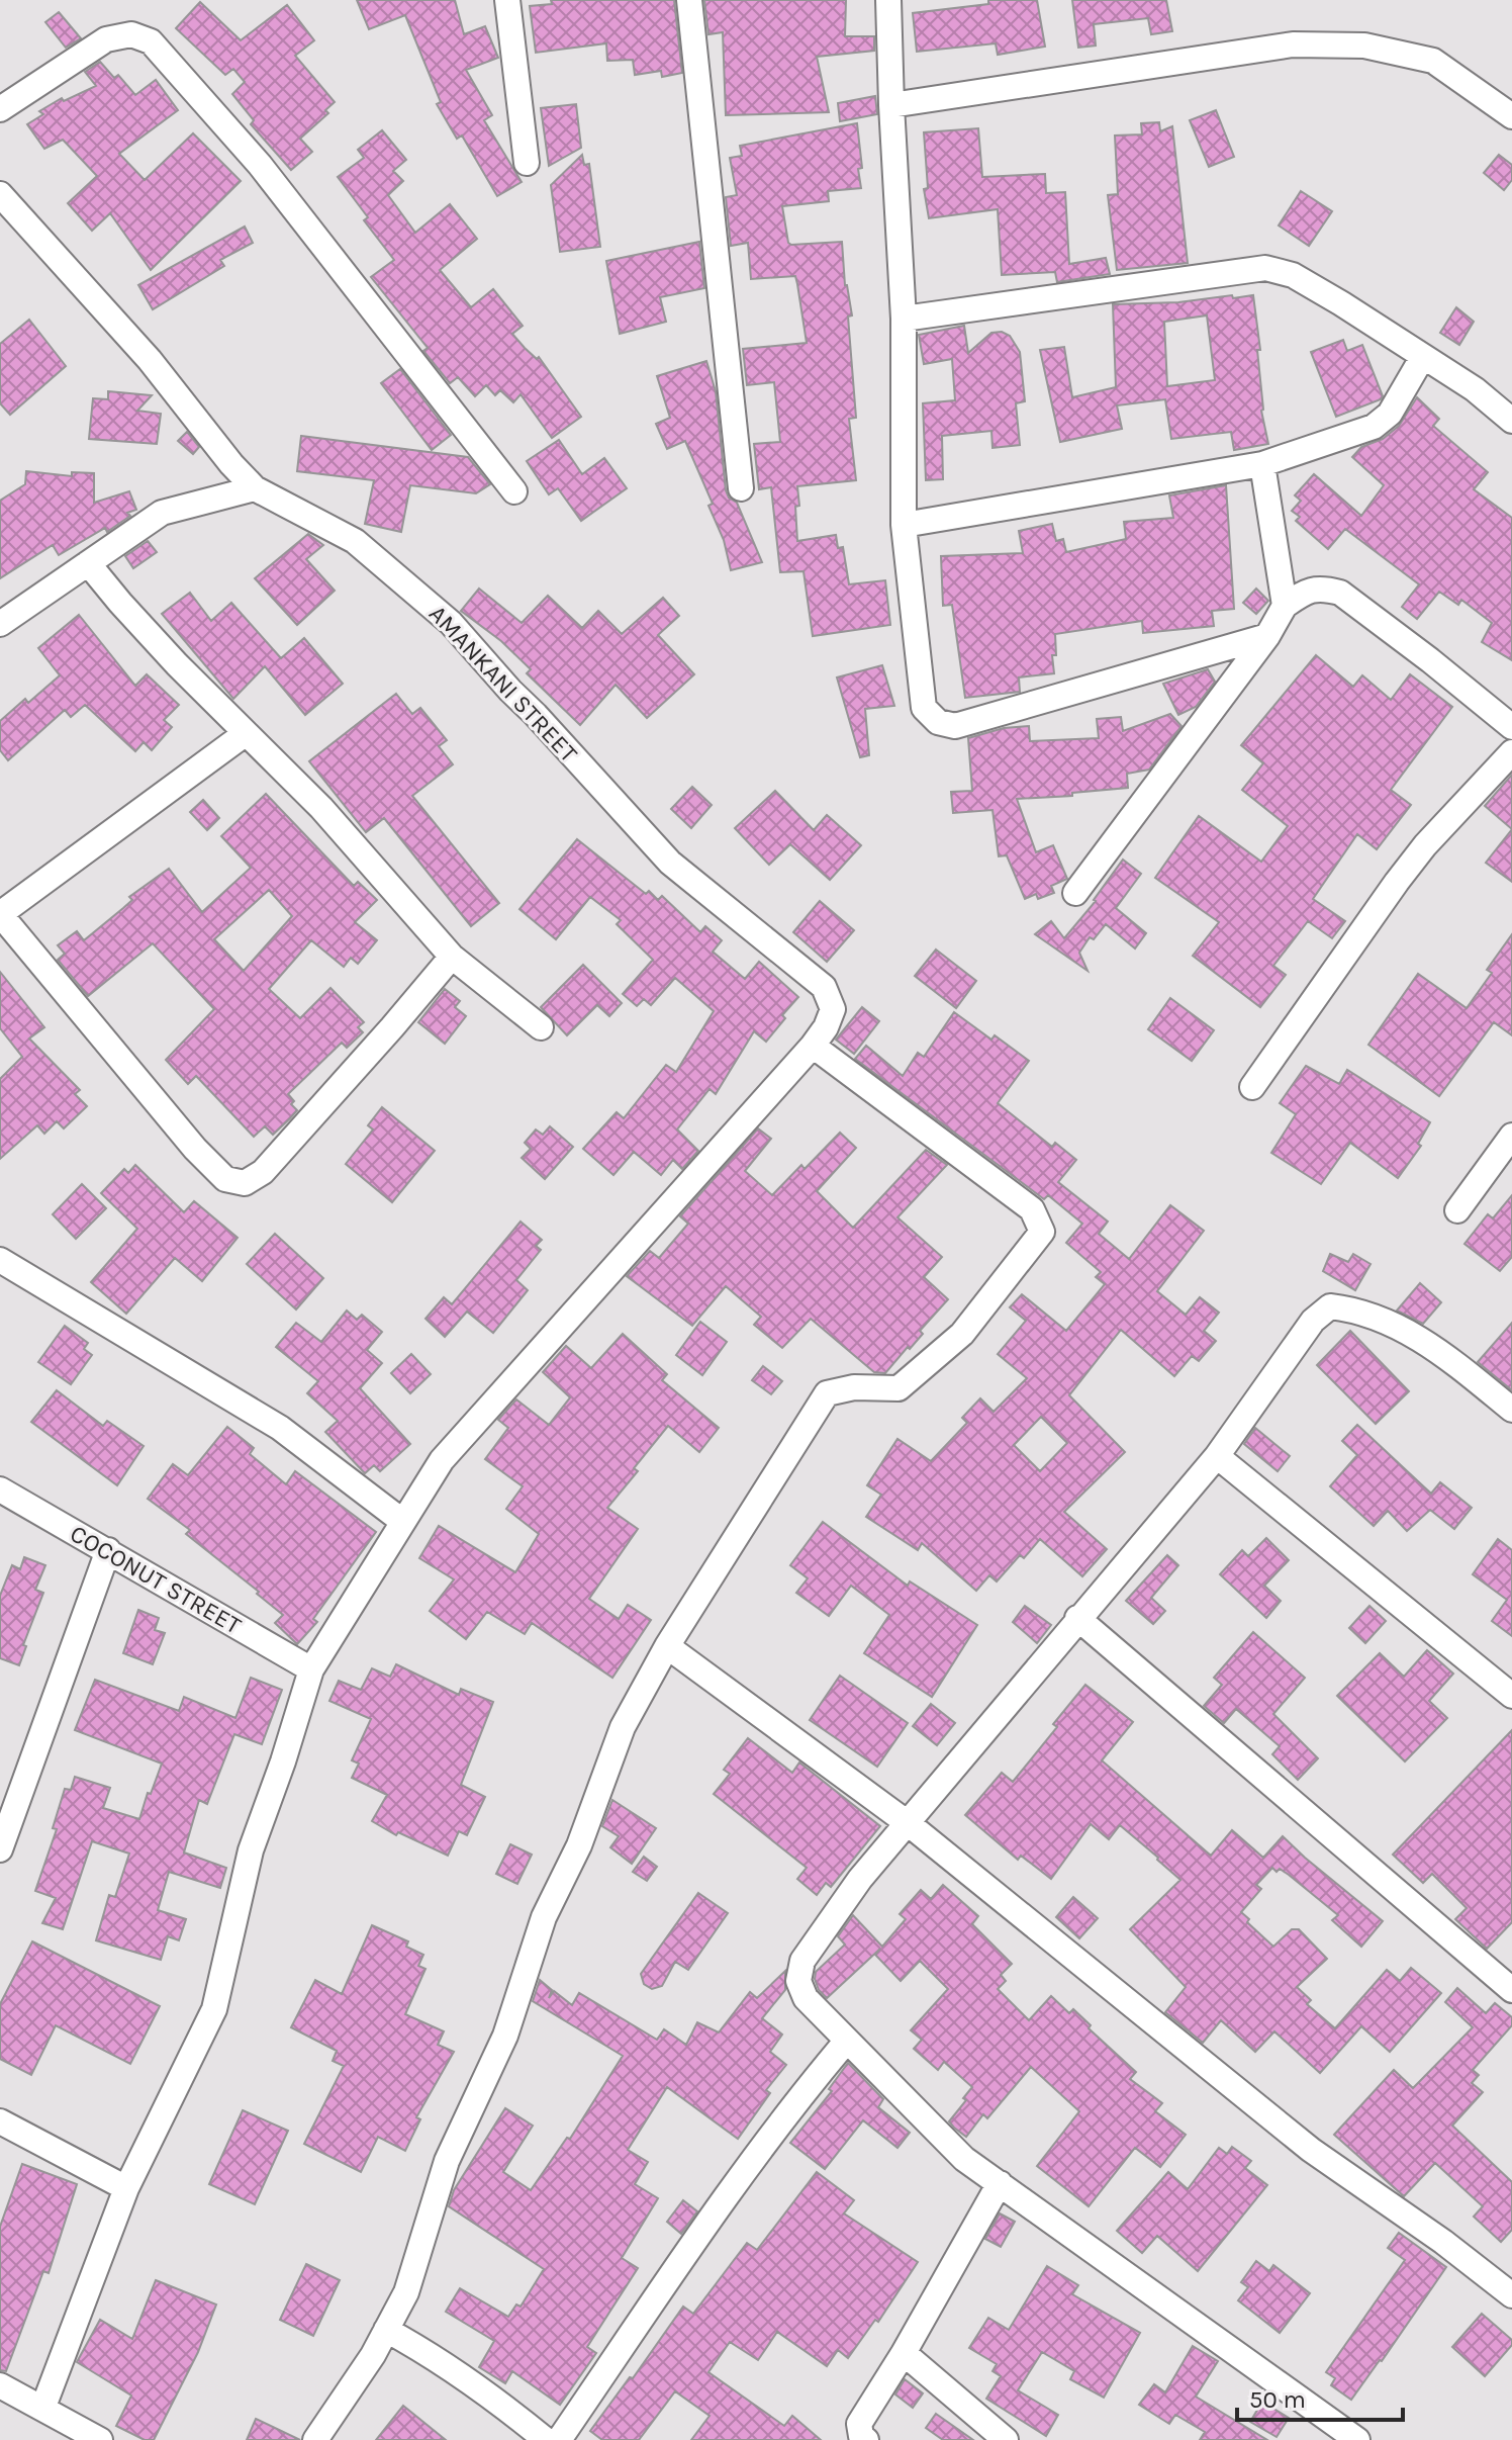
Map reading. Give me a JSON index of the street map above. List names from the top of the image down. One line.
{"streets":{"street":["AMANKANI STREET","COCONUT STREET"]},"scale_bar":"50 m"}
